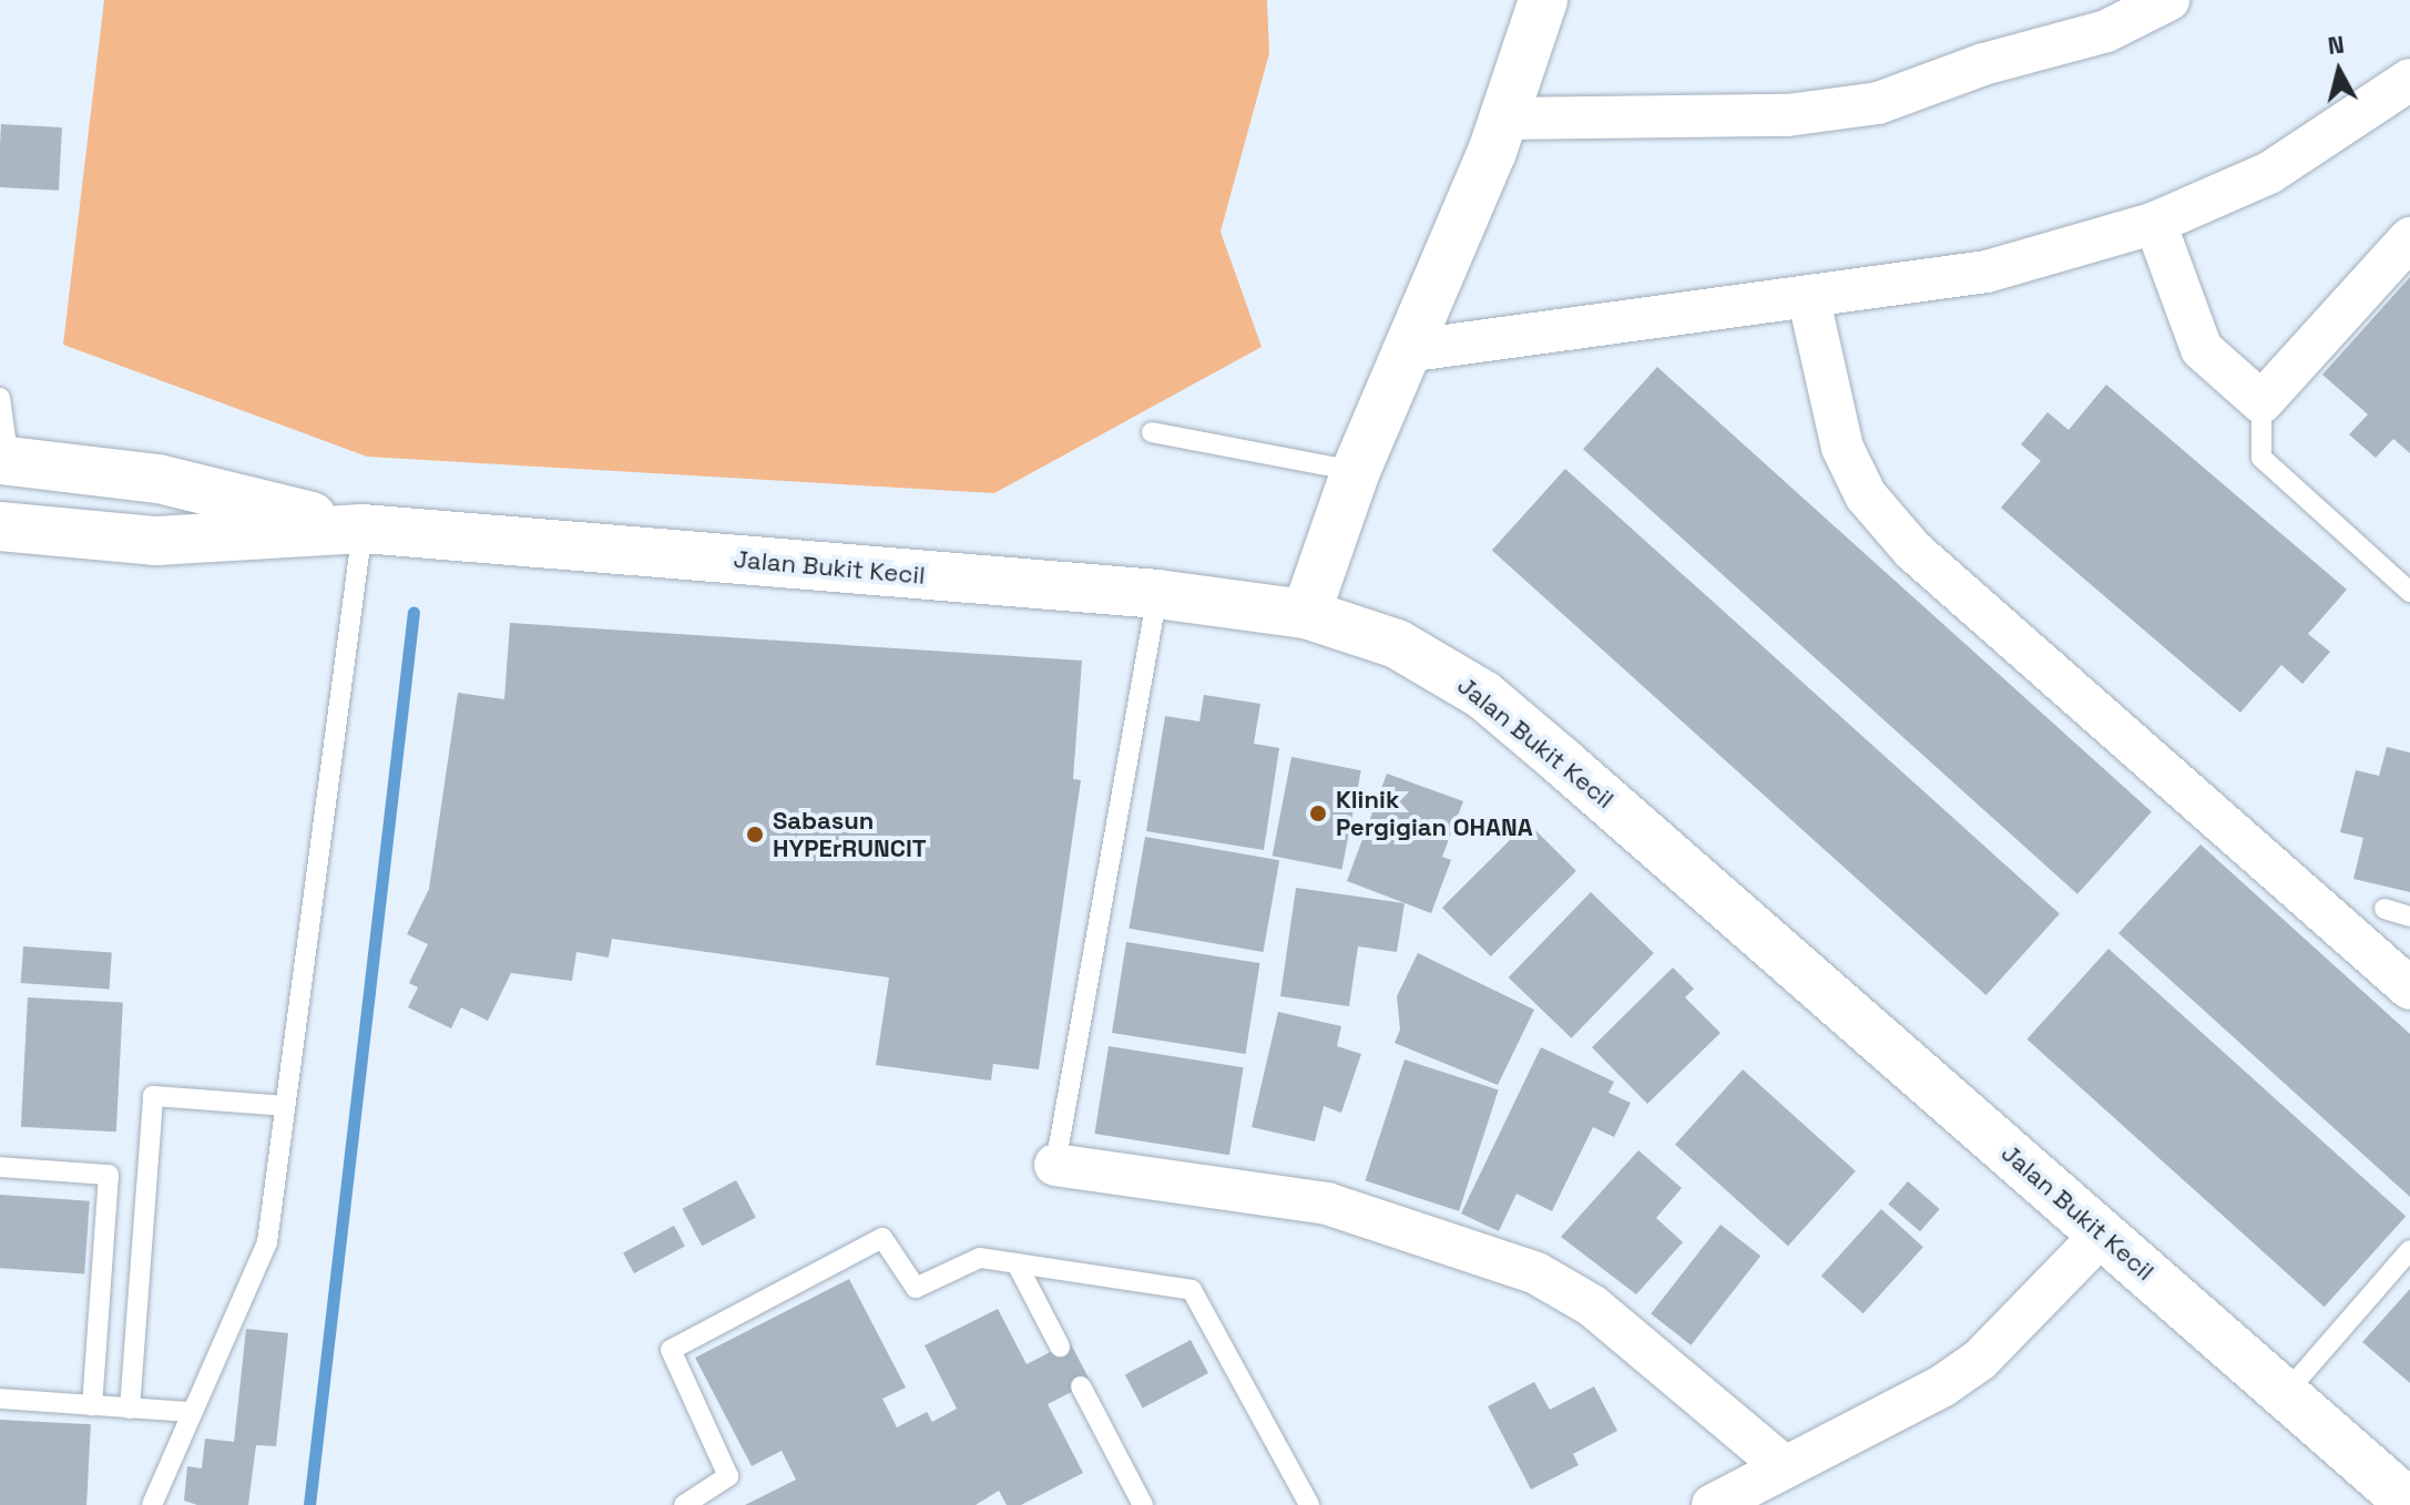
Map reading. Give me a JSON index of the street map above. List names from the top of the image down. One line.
{"streets":{"main road":["Jalan Bukit Kecil"]},"places":["Klinik Pergigian OHANA","Sabasun HYPErRUNCIT"],"north":"top"}
